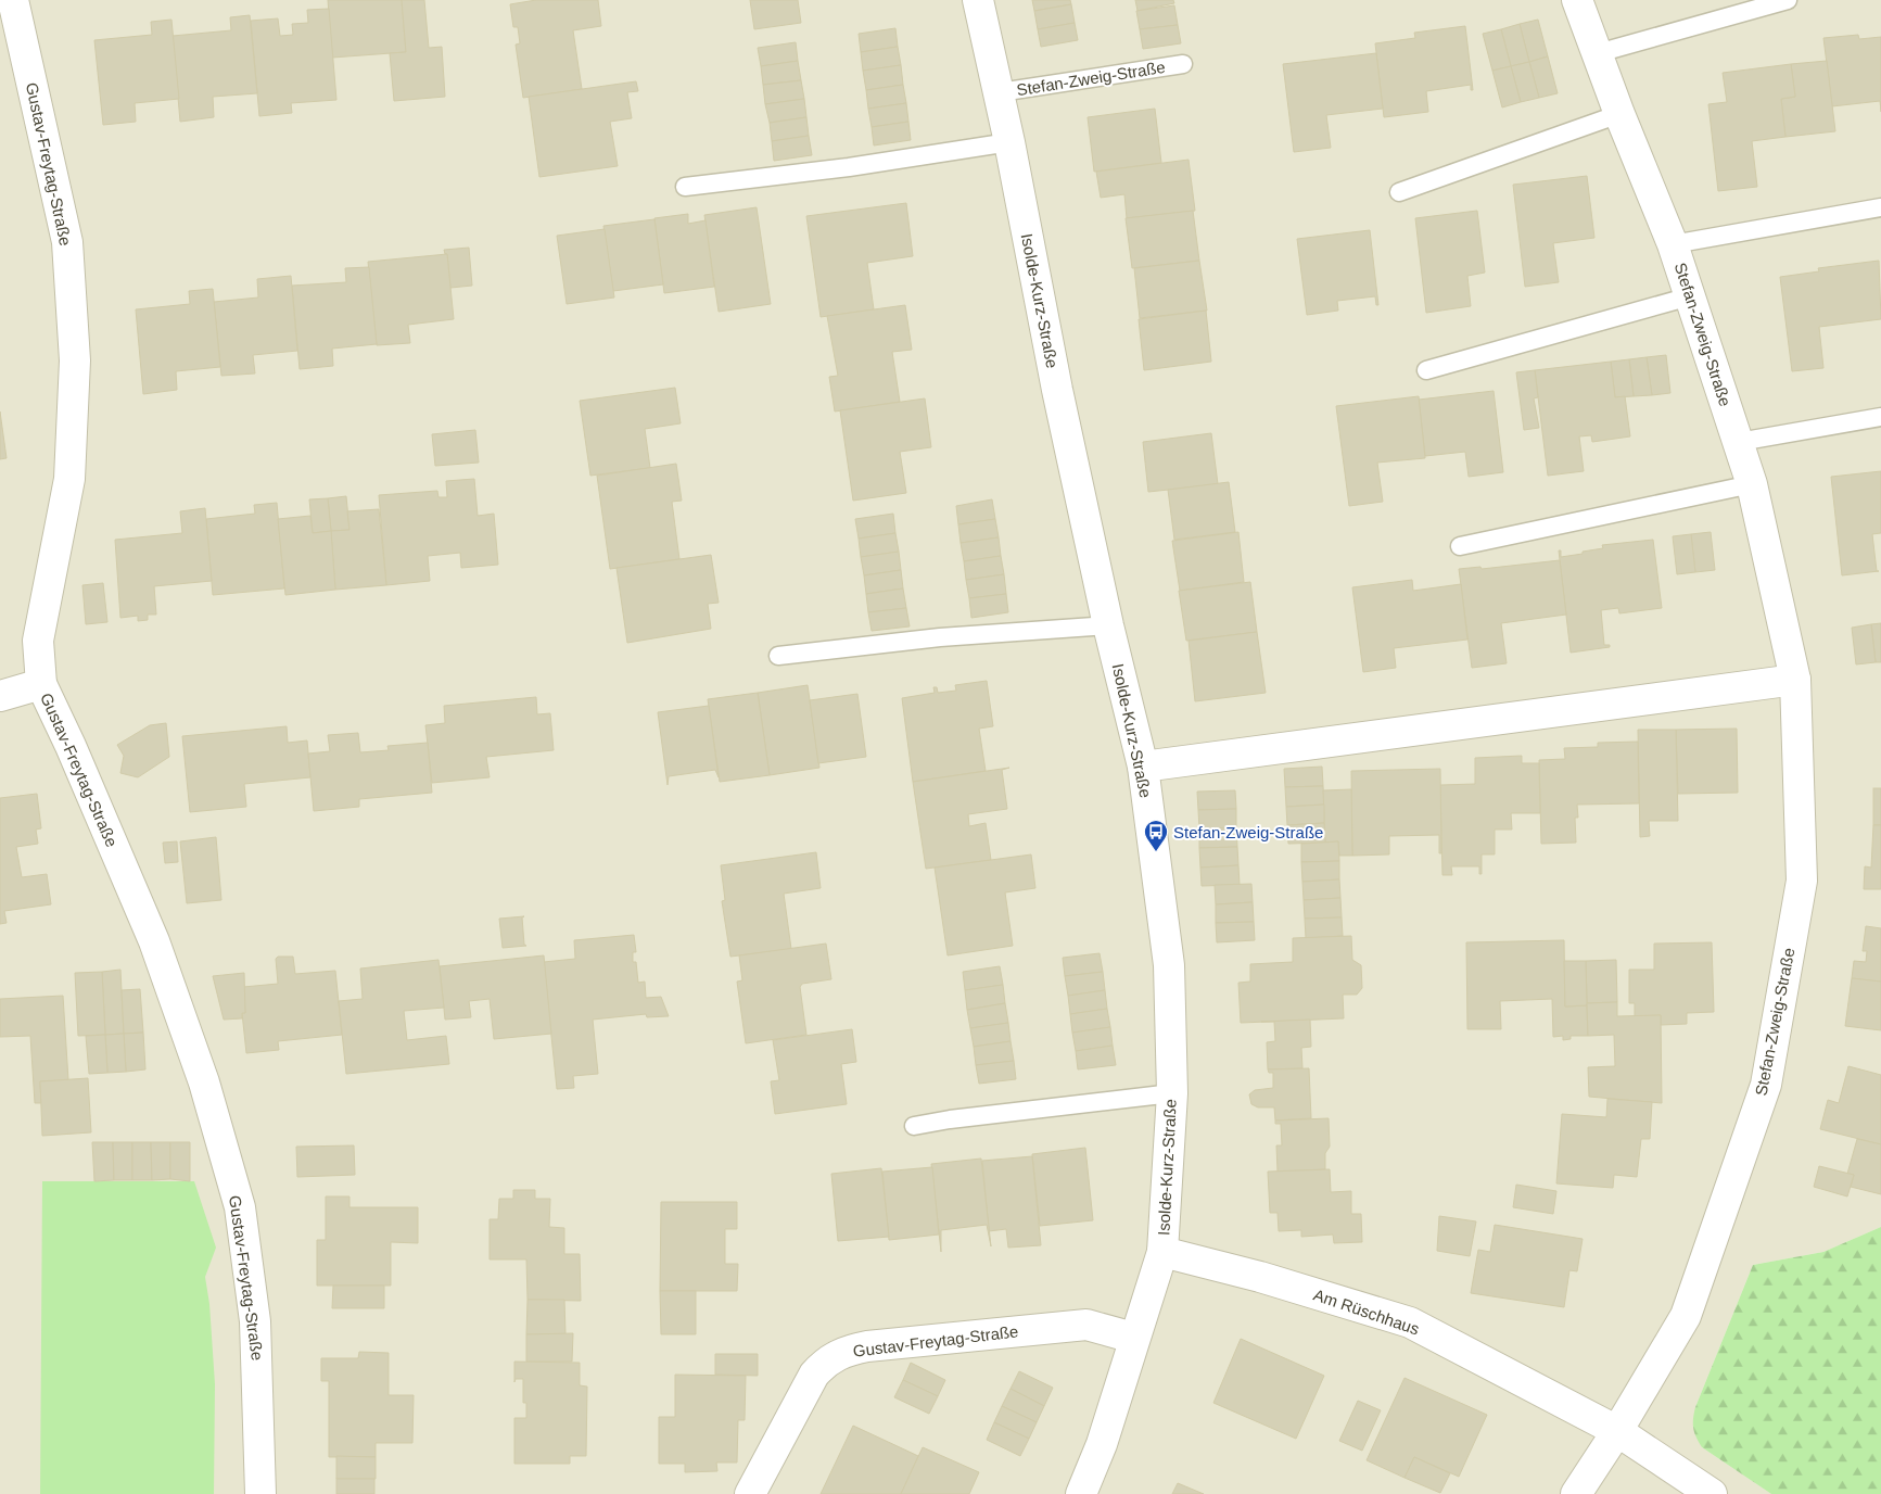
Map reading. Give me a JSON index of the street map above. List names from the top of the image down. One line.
{"streets":{"street":["Stefan-Zweig-Straße","Gustav-Freytag-Straße","Isolde-Kurz-Straße","Am Rüschhaus"]},"crossings":[["Stefan-Zweig-Straße","Isolde-Kurz-Straße"],["Stefan-Zweig-Straße","Am Rüschhaus"],["Gustav-Freytag-Straße","Isolde-Kurz-Straße"],["Isolde-Kurz-Straße","Am Rüschhaus"]],"places":{"bus stop":["Stefan-Zweig-Straße"]}}
